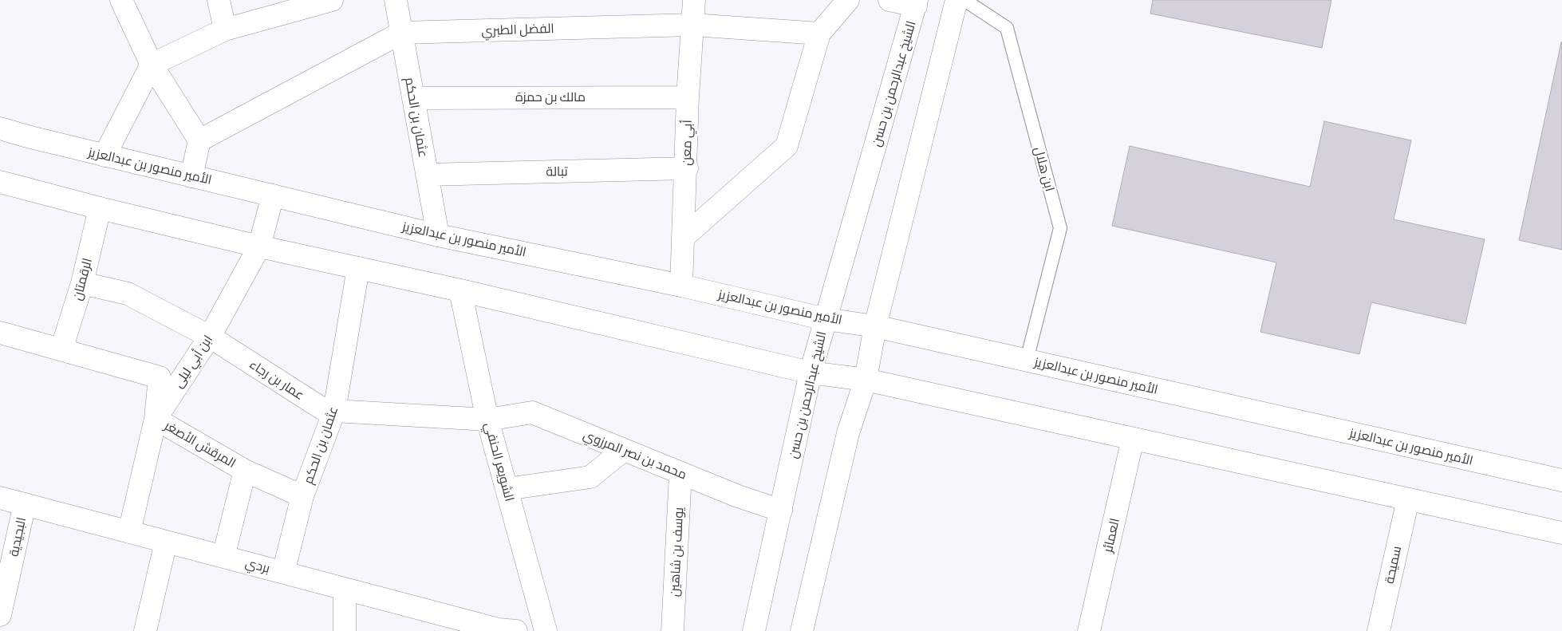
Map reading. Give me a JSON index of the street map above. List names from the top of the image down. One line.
{"streets":{"street":["الفضل الطبري","الشيخ عبدالرحمن بن حسن","مالك بن حمزة","عثمان بن الحكم","أبي معن","الأمير منصور بن عبدالعزيز","تبالة","الرقمتان","ابن أبي ليلى","عمار بن رجاء","المرقش الأصغر","محمد بن نصر المرزوي","الشويعر الحنفي","العمائر","البجيدية","يوسف بن شاهين","سميحة","بردي"],"lane":["ابن هلال"]},"crossings":[["الفضل الطبري","عثمان بن الحكم"],["الفضل الطبري","أبي معن"],["الشيخ عبدالرحمن بن حسن","الأمير منصور بن عبدالعزيز"],["الشيخ عبدالرحمن بن حسن","محمد بن نصر المرزوي"],["مالك بن حمزة","عثمان بن الحكم"],["مالك بن حمزة","أبي معن"],["عثمان بن الحكم","الأمير منصور بن عبدالعزيز"],["عثمان بن الحكم","تبالة"],["عثمان بن الحكم","عمار بن رجاء"],["عثمان بن الحكم","المرقش الأصغر"],["عثمان بن الحكم","بردي"],["أبي معن","الأمير منصور بن عبدالعزيز"],["أبي معن","تبالة"],["الأمير منصور بن عبدالعزيز","ابن هلال"],["الأمير منصور بن عبدالعزيز","ابن أبي ليلى"],["الرقمتان","عمار بن رجاء"],["الرقمتان","المرقش الأصغر"],["ابن أبي ليلى","عمار بن رجاء"],["ابن أبي ليلى","المرقش الأصغر"],["ابن أبي ليلى","بردي"],["عمار بن رجاء","محمد بن نصر المرزوي"],["عمار بن رجاء","الشويعر الحنفي"],["محمد بن نصر المرزوي","الشويعر الحنفي"],["محمد بن نصر المرزوي","يوسف بن شاهين"],["البجيدية","بردي"]]}
